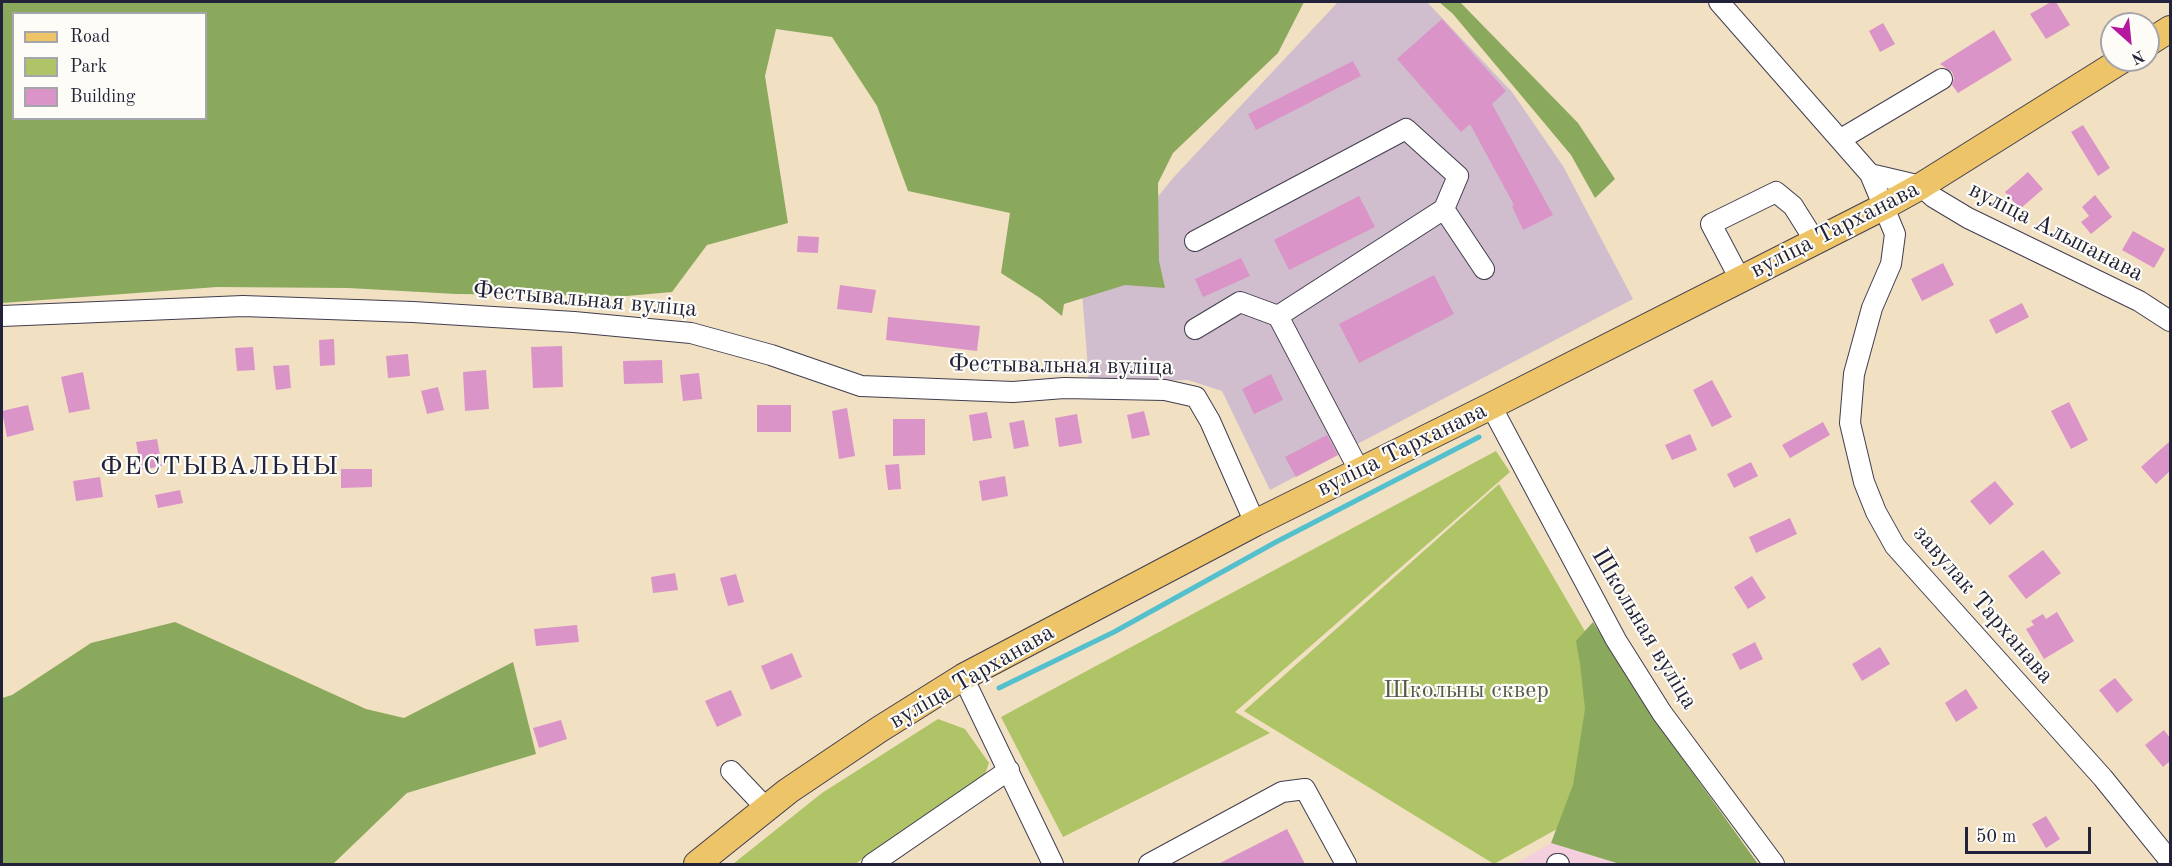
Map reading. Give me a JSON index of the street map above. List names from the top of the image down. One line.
{"streets":{"main road":["вуліца Тарханава"],"street":["вуліца Альшанава","Фестывальная вуліца","завулак Тарханава","Школьная вуліца"]},"crossings":[["вуліца Тарханава","вуліца Альшанава"],["вуліца Тарханава","Фестывальная вуліца"],["вуліца Тарханава","завулак Тарханава"],["вуліца Тарханава","Школьная вуліца"]],"districts":["ФЕСТЫВАЛЬНЫ"],"parks":["Школьны сквер"],"legend":["Road","Park","Building"],"scale_bar":"50 m","north":"bottom right"}
